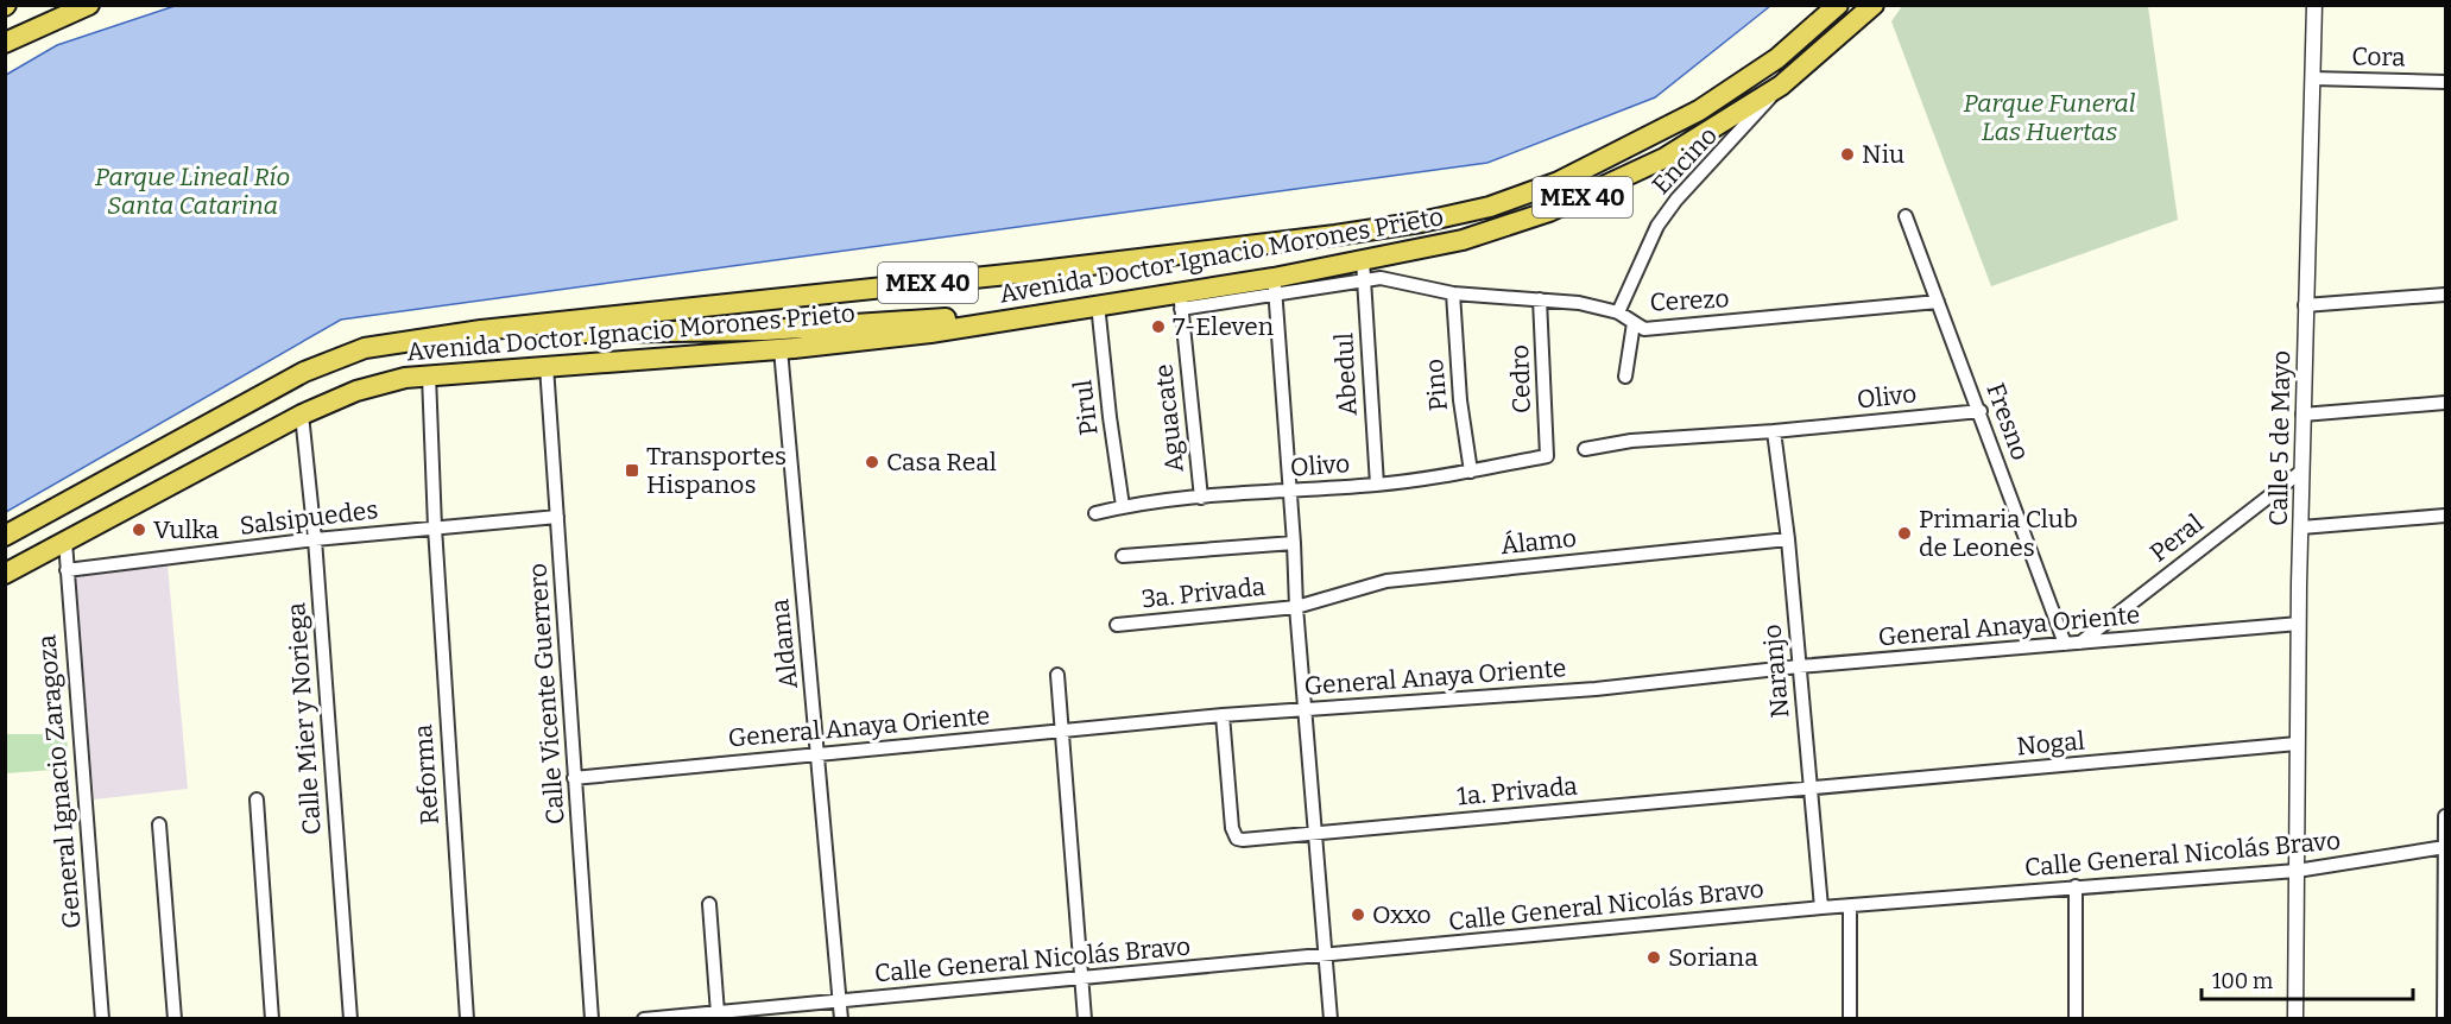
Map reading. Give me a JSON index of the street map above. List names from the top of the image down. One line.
{"streets":{"highway":["MEX 40","Avenida Doctor Ignacio Morones Prieto"],"street":["Cora","Encino","Cerezo","Abedul","Cedro","Pino","Olivo","Pirul","Aguacate","Fresno","Calle 5 de Mayo","Salsipuedes","Peral","Álamo","3a. Privada","General Anaya Oriente","Aldama","Naranjo","Calle Vicente Guerrero","Calle Mier y Noriega","Nogal","Reforma","General Ignacio Zaragoza","1a. Privada","Calle General Nicolás Bravo"]},"crossings":[["Cora","Calle 5 de Mayo"],["Encino","Avenida Doctor Ignacio Morones Prieto"],["Encino","Cerezo"],["Avenida Doctor Ignacio Morones Prieto","Cerezo"],["Avenida Doctor Ignacio Morones Prieto","Abedul"],["Avenida Doctor Ignacio Morones Prieto","Pirul"],["Avenida Doctor Ignacio Morones Prieto","Aguacate"],["Avenida Doctor Ignacio Morones Prieto","Aldama"],["Avenida Doctor Ignacio Morones Prieto","Calle Vicente Guerrero"],["Avenida Doctor Ignacio Morones Prieto","Calle Mier y Noriega"],["Avenida Doctor Ignacio Morones Prieto","Reforma"],["Avenida Doctor Ignacio Morones Prieto","General Ignacio Zaragoza"],["Cerezo","Abedul"],["Cerezo","Cedro"],["Cerezo","Pino"],["Cerezo","Fresno"],["Abedul","Olivo"],["Cedro","Olivo"],["Pino","Olivo"],["Olivo","Pirul"],["Olivo","Aguacate"],["Olivo","Fresno"],["Olivo","Naranjo"],["Fresno","General Anaya Oriente"],["Calle 5 de Mayo","Peral"],["Calle 5 de Mayo","General Anaya Oriente"],["Calle 5 de Mayo","Nogal"],["Calle 5 de Mayo","Calle General Nicolás Bravo"],["Salsipuedes","Calle Vicente Guerrero"],["Salsipuedes","Calle Mier y Noriega"],["Salsipuedes","Reforma"],["Salsipuedes","General Ignacio Zaragoza"],["Peral","General Anaya Oriente"],["Álamo","3a. Privada"],["Álamo","Naranjo"],["General Anaya Oriente","Aldama"],["General Anaya Oriente","Naranjo"],["General Anaya Oriente","Calle Vicente Guerrero"],["General Anaya Oriente","1a. Privada"],["Aldama","Calle General Nicolás Bravo"],["Naranjo","Nogal"],["Naranjo","1a. Privada"],["Naranjo","Calle General Nicolás Bravo"],["Nogal","1a. Privada"]],"parks":["Parque Funeral Las Huertas","Parque Lineal Río Santa Catarina"],"places":{"other":["Niu","7-Eleven","Casa Real","Vulka","Primaria Club de Leones","Oxxo","Soriana"],"transit":["Transportes Hispanos"]},"scale_bar":"100 m"}
